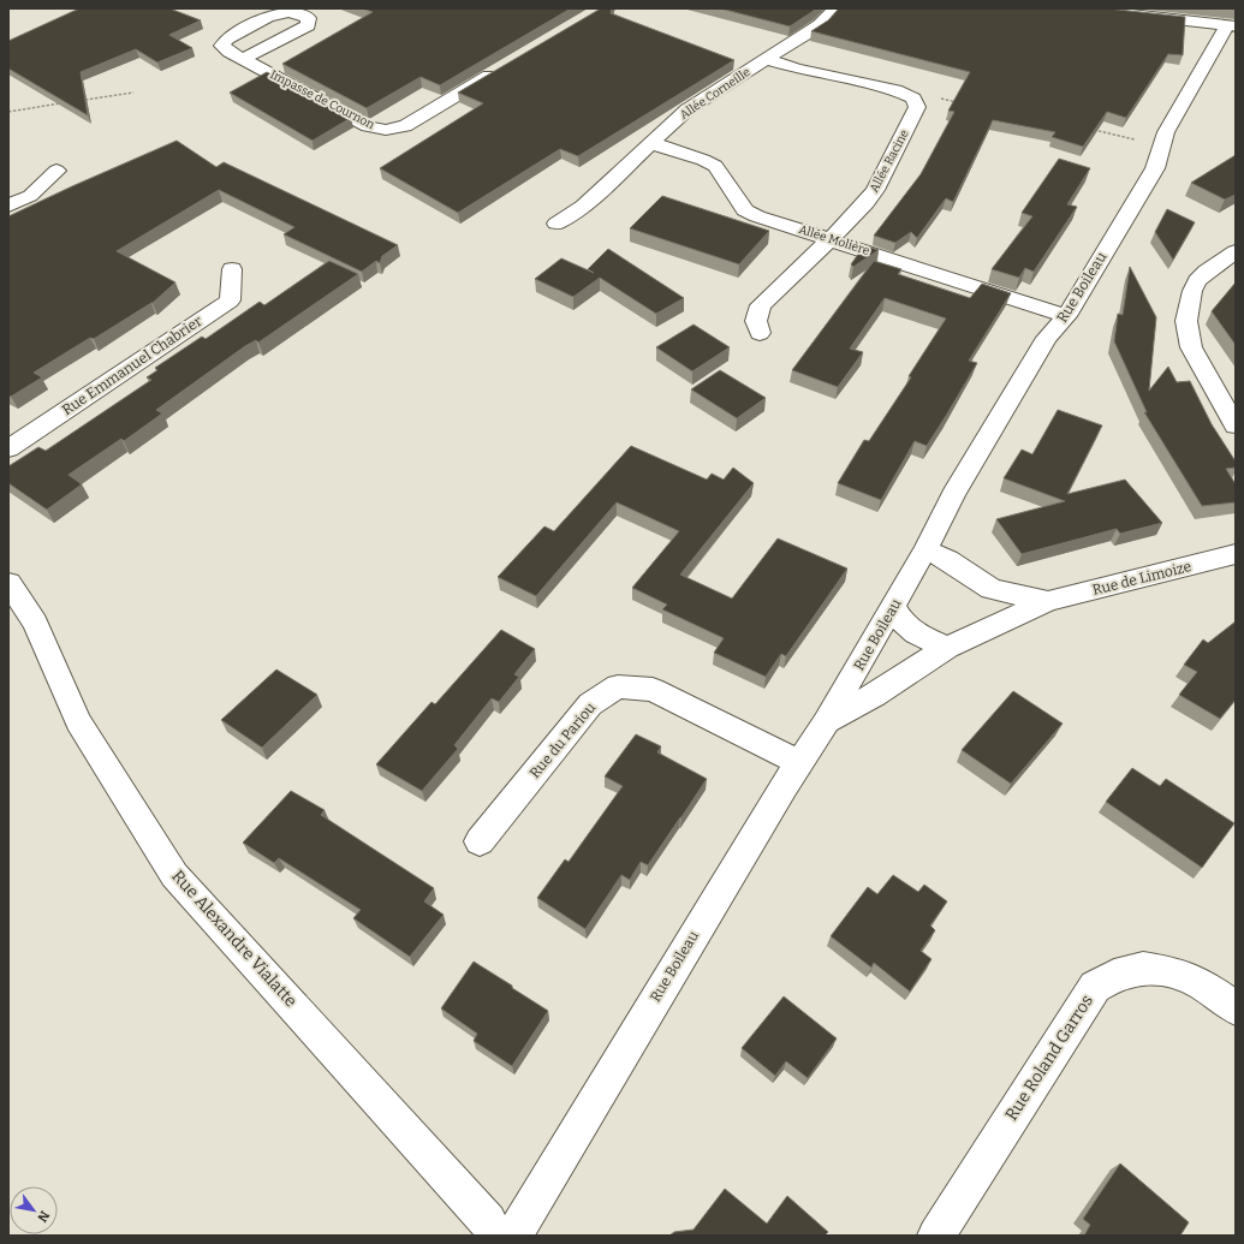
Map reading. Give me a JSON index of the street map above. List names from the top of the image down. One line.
{"streets":{"street":["Allée Corneille","Impasse de Cournon","Allée Racine","Allée Molière","Rue Boileau","Rue Emmanuel Chabrier","Rue de Limoize","Rue du Pariou","Rue Alexandre Vialatte","Rue Roland Garros"]},"crossings":[["Allée Corneille","Allée Molière"],["Allée Racine","Allée Molière"],["Allée Molière","Rue Boileau"],["Rue Boileau","Rue de Limoize"],["Rue Boileau","Rue du Pariou"]],"north":"bottom right"}
